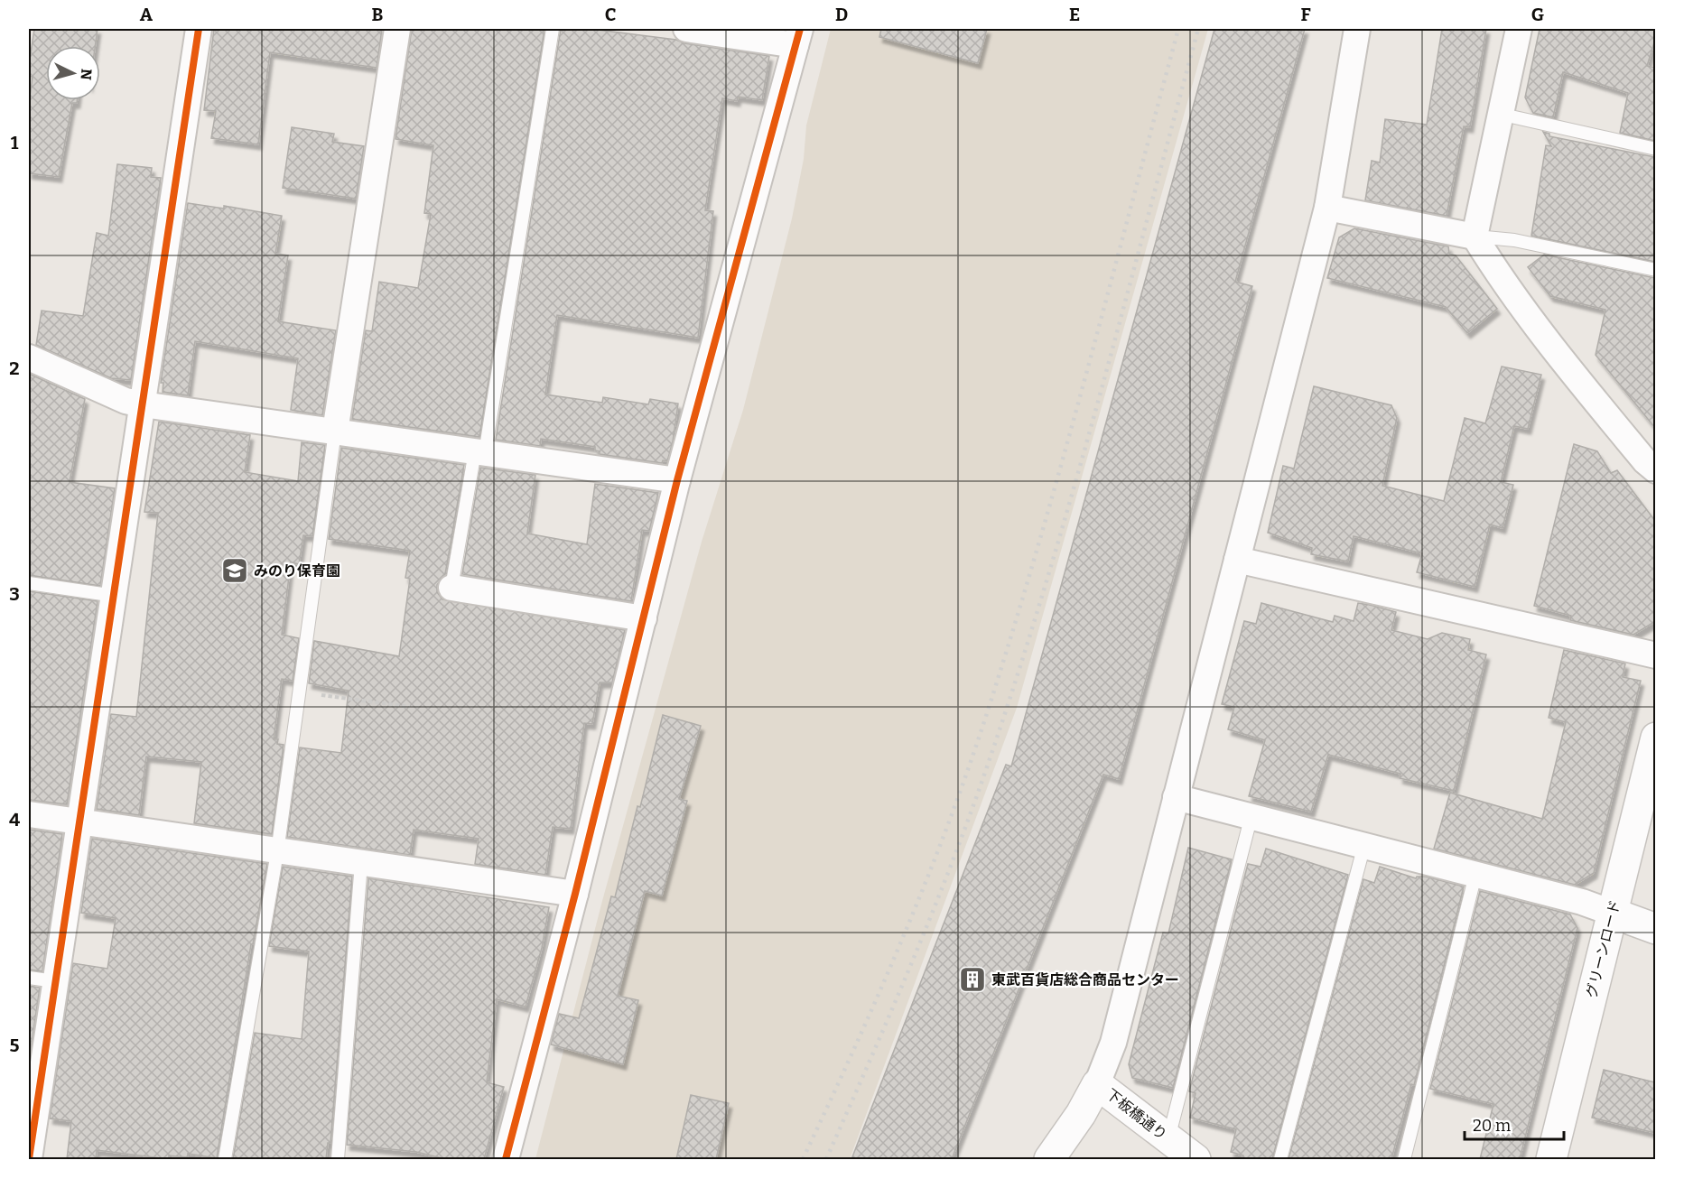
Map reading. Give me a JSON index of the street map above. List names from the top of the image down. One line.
{"streets":{"street":["グリーンロード","下板橋通り"]},"places":{"school or university":["みのり保育園"],"building":["東武百貨店総合商品センター"]},"scale_bar":"20 m","north":"right","grid":{"columns":["A","B","C","D","E","F","G"],"rows":["1","2","3","4","5"]}}
